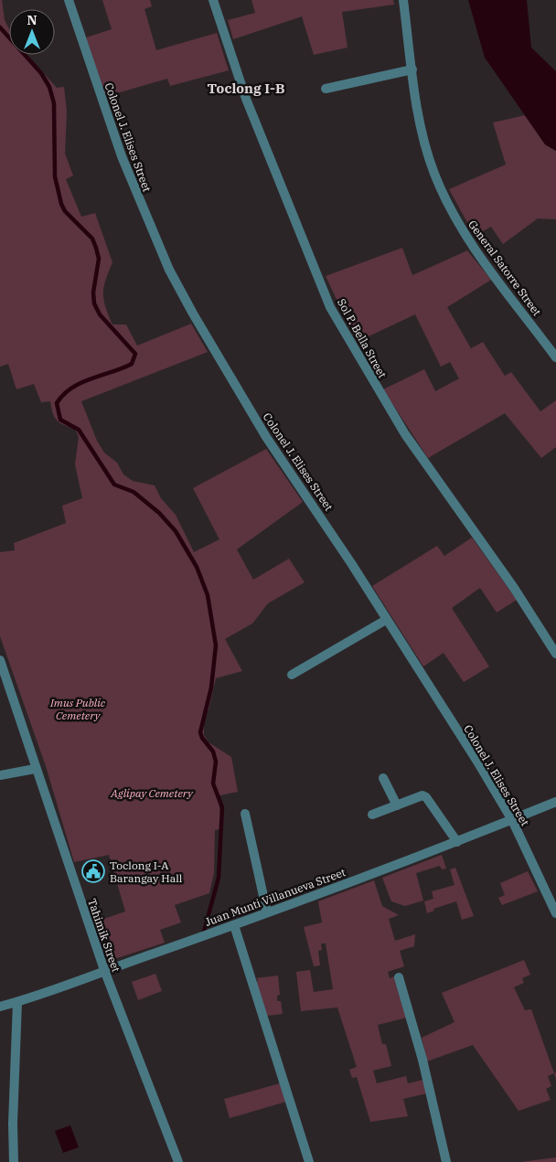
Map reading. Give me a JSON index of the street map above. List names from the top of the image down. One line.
{"streets":{"street":["Colonel J. Elises Street","General Satorre Street","Sol P. Bella Street","Juan Munti Villanueva Street","Tahimik Street"]},"crossings":[["Colonel J. Elises Street","Juan Munti Villanueva Street"],["Juan Munti Villanueva Street","Tahimik Street"]],"districts":["Toclong I-B"],"parks":["Imus Public Cemetery","Aglipay Cemetery"],"places":{"public building":["Toclong I-A Barangay Hall"]},"north":"top"}
